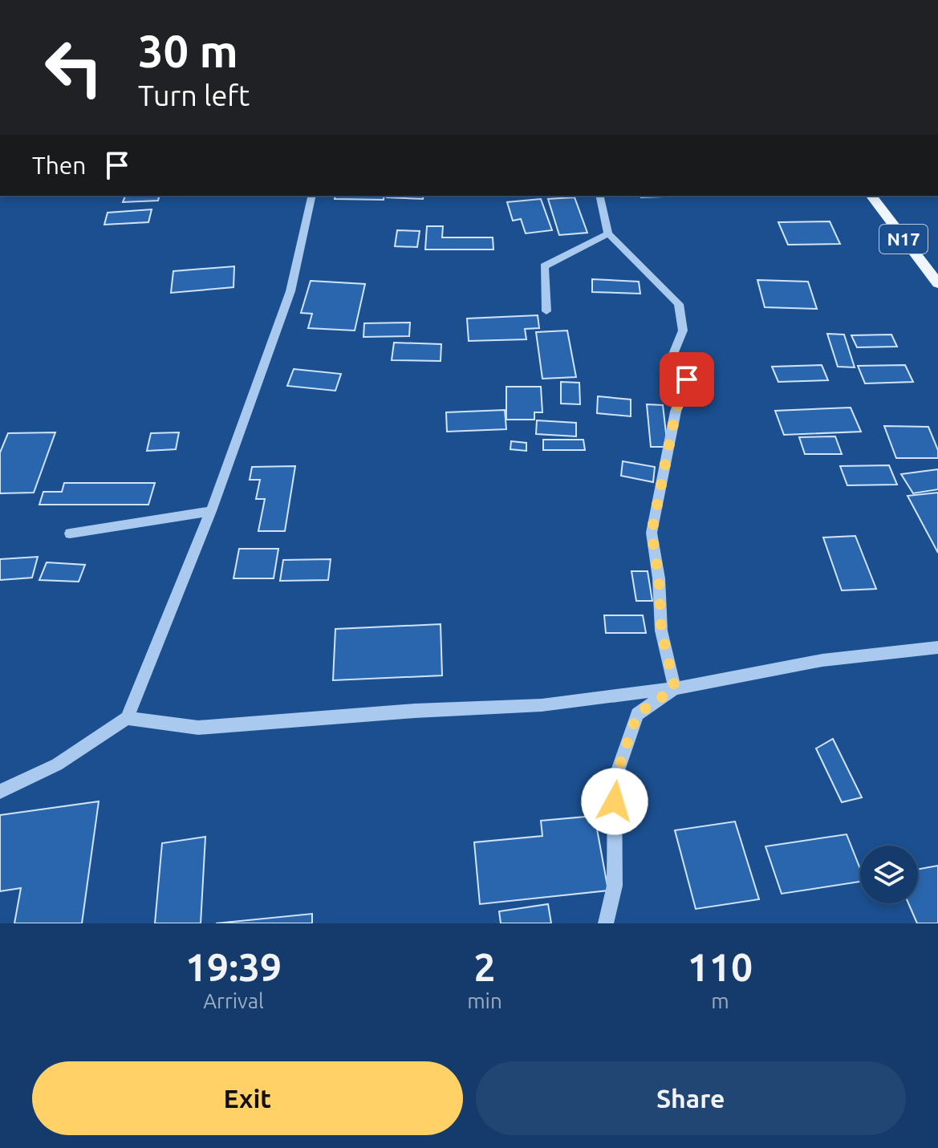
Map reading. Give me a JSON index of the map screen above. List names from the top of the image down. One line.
{"streets":{"main road":["N17"]},"page":{"turn":["30 m","Turn left"],"then":"Then","eta":["19:39","Arrival","2","min","110","m"],"buttons":["Exit","Share"]}}
